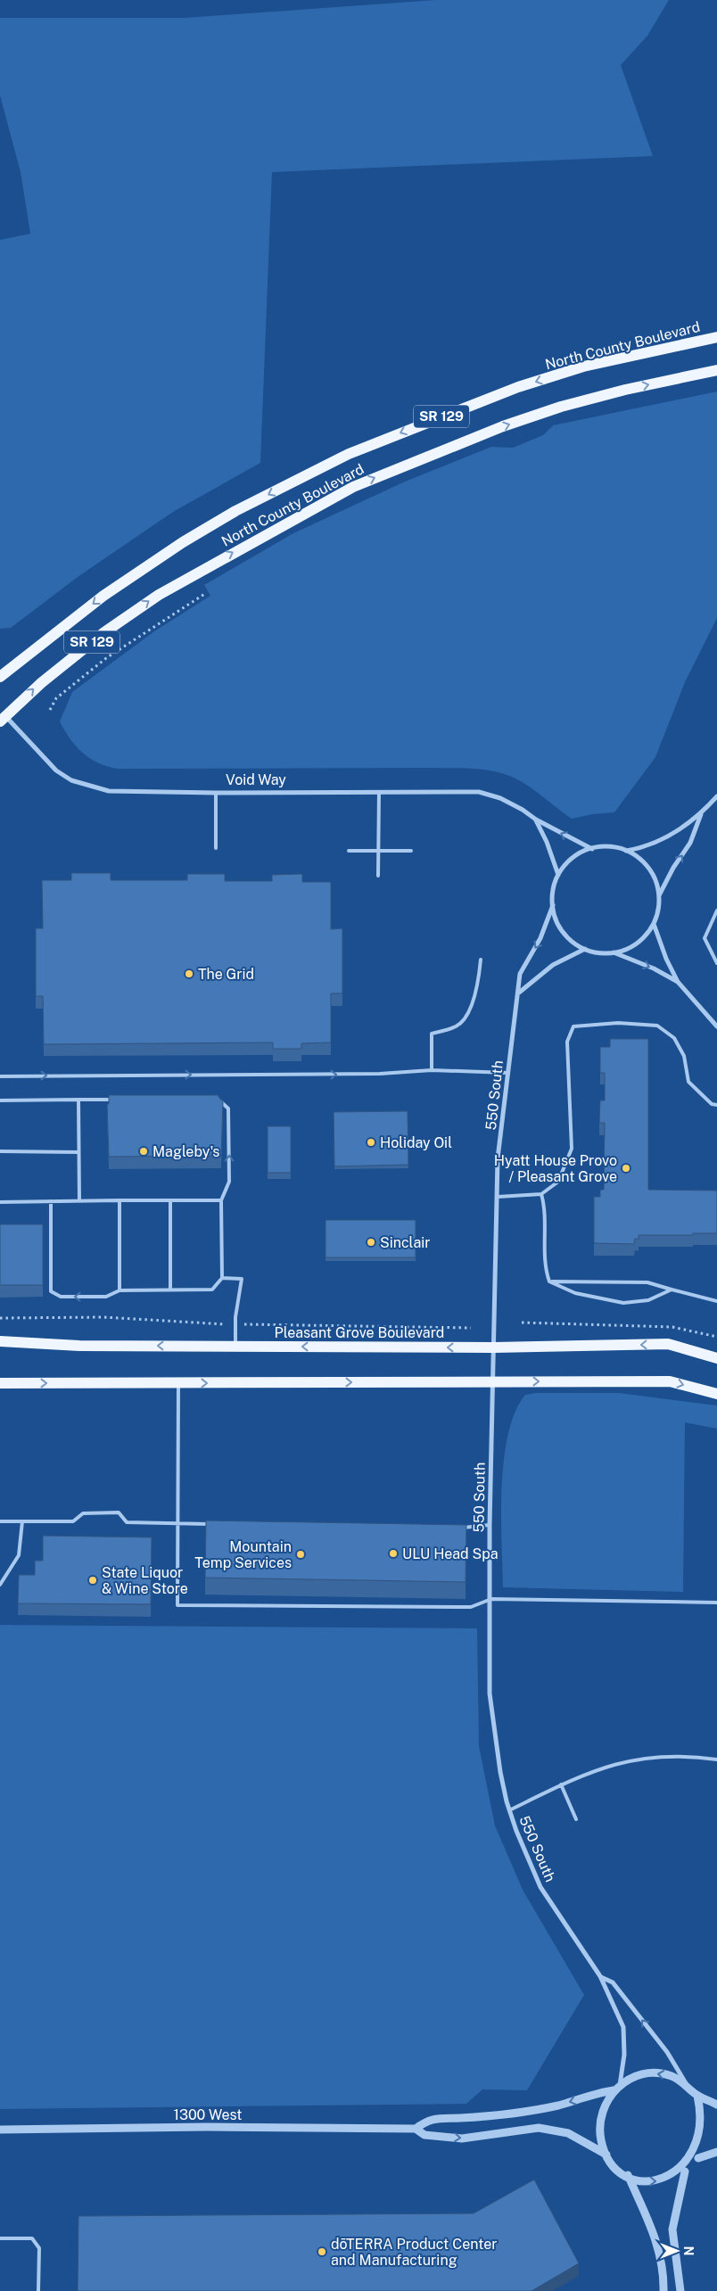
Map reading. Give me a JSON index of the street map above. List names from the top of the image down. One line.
{"streets":{"main road":["North County Boulevard","SR 129","Pleasant Grove Boulevard"],"street":["Void Way","550 South","1300 West"]},"crossings":[["North County Boulevard","Void Way"],["Void Way","550 South"],["550 South","Pleasant Grove Boulevard"]],"places":["The Grid","Holiday Oil","Magleby's","Hyatt House Provo / Pleasant Grove","Sinclair","ULU Head Spa","Mountain Temp Services","State Liquor & Wine Store","dōTERRA Product Center and Manufacturing"],"north":"right"}
